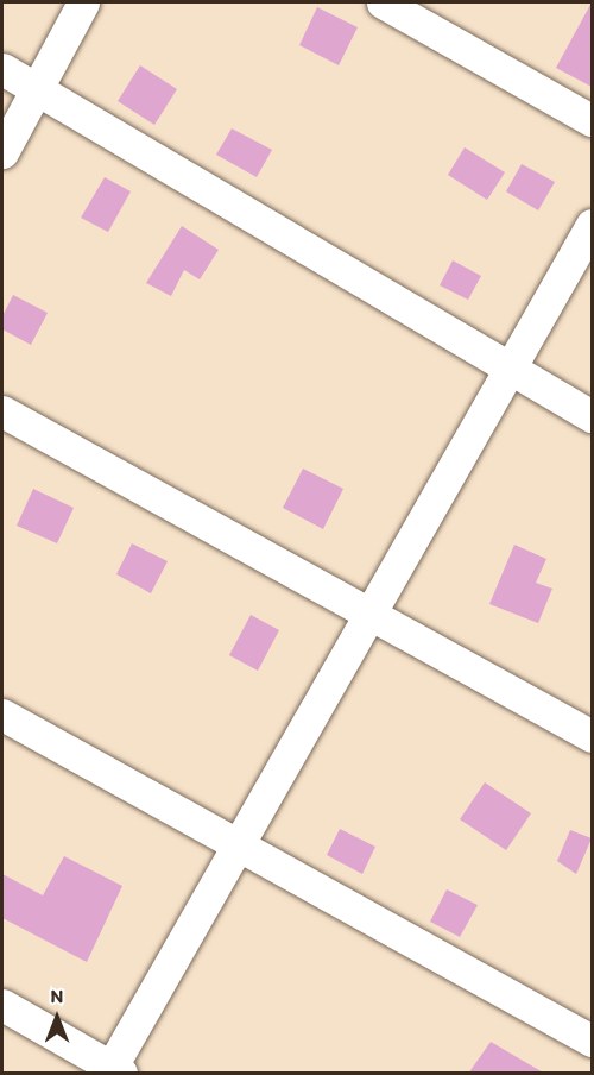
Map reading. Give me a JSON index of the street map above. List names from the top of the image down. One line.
{"north":"top"}
